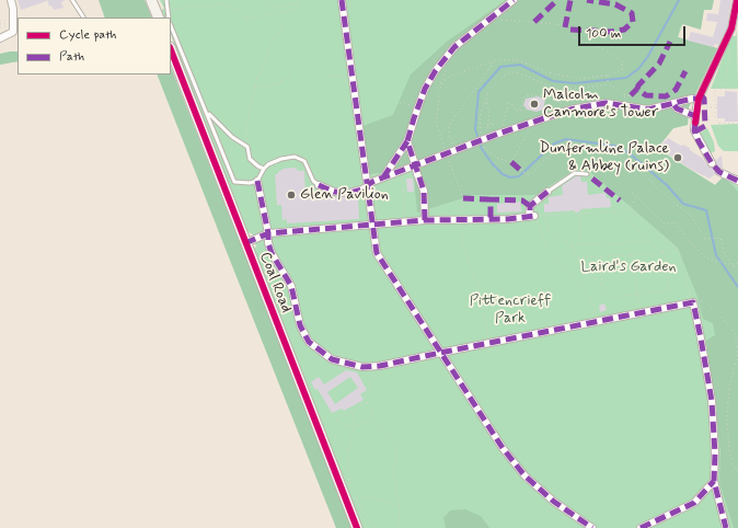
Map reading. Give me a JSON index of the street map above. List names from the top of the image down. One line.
{"streets":{"street":["Coal Road"]},"parks":["Laird's Garden","Pittencrieff Park"],"places":["Malcolm Canmore's Tower","Dunfermline Palace & Abbey (ruins)","Glen Pavilion"],"legend":["Cycle path","Path"],"scale_bar":"100 m"}
